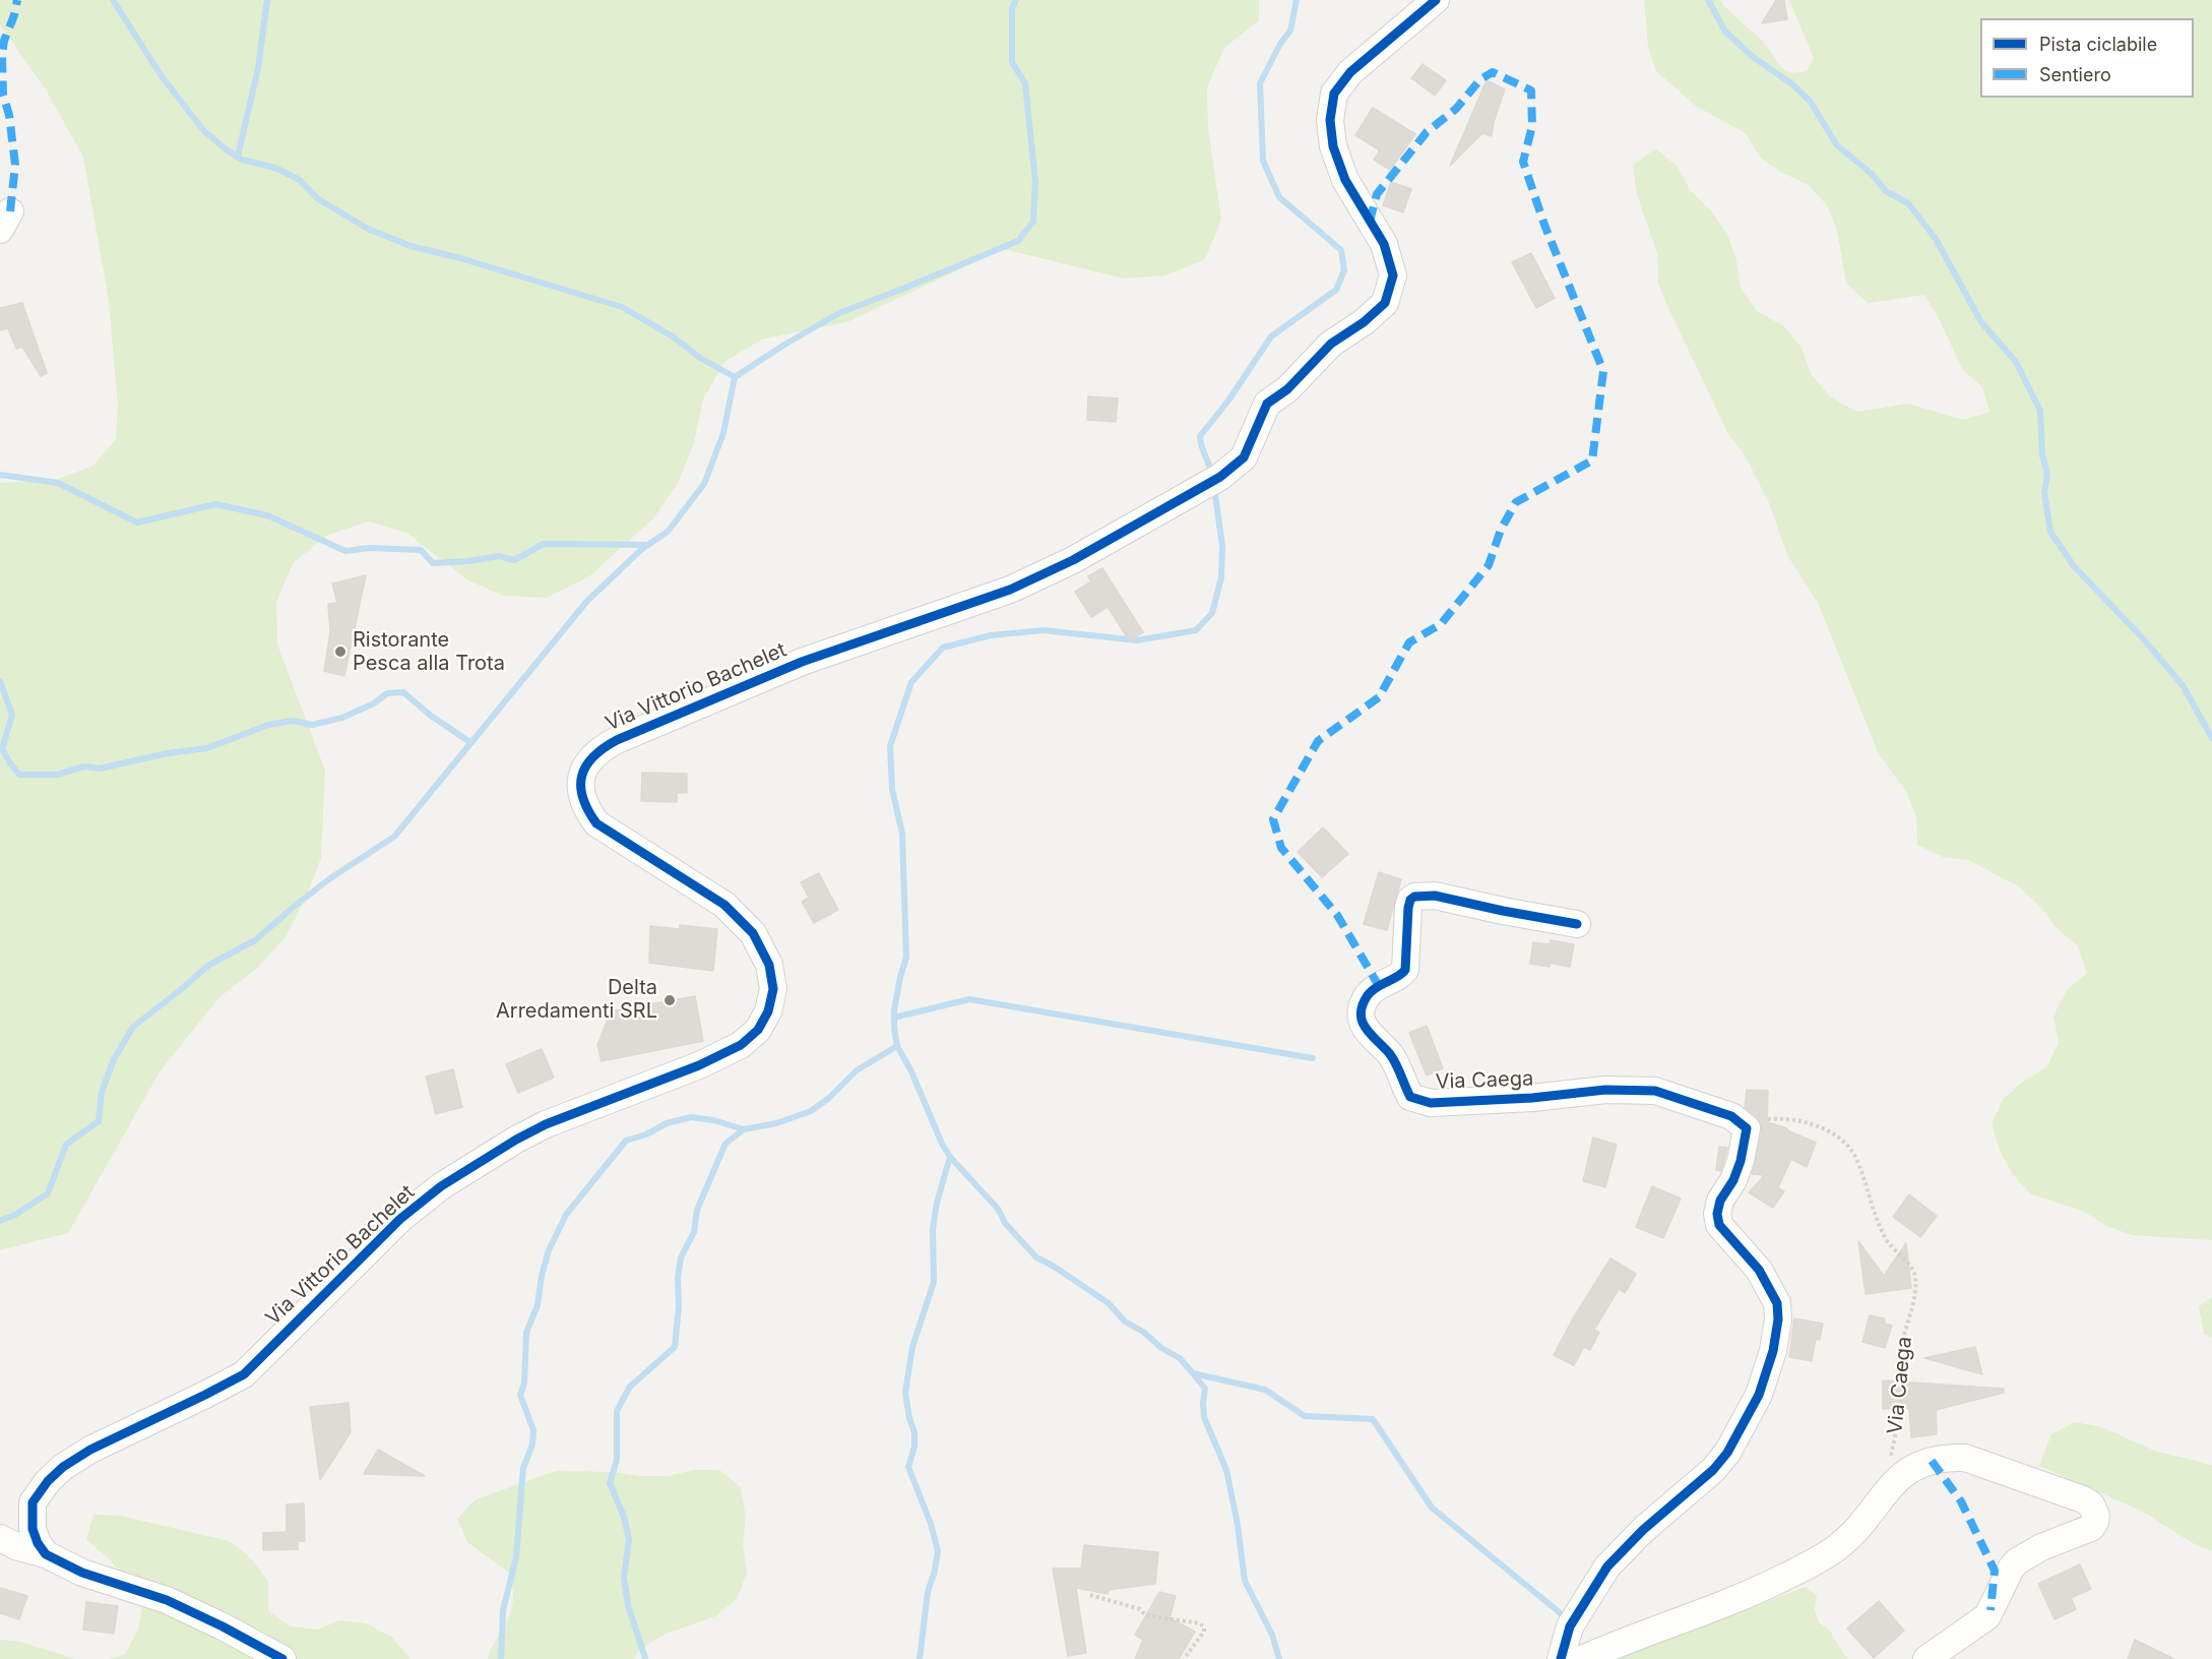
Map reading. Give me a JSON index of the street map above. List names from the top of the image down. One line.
{"streets":{"street":["Via Vittorio Bachelet","Via Caega"]},"places":["Ristorante Pesca alla Trota","Delta Arredamenti SRL"],"legend":["Pista ciclabile","Sentiero"]}
